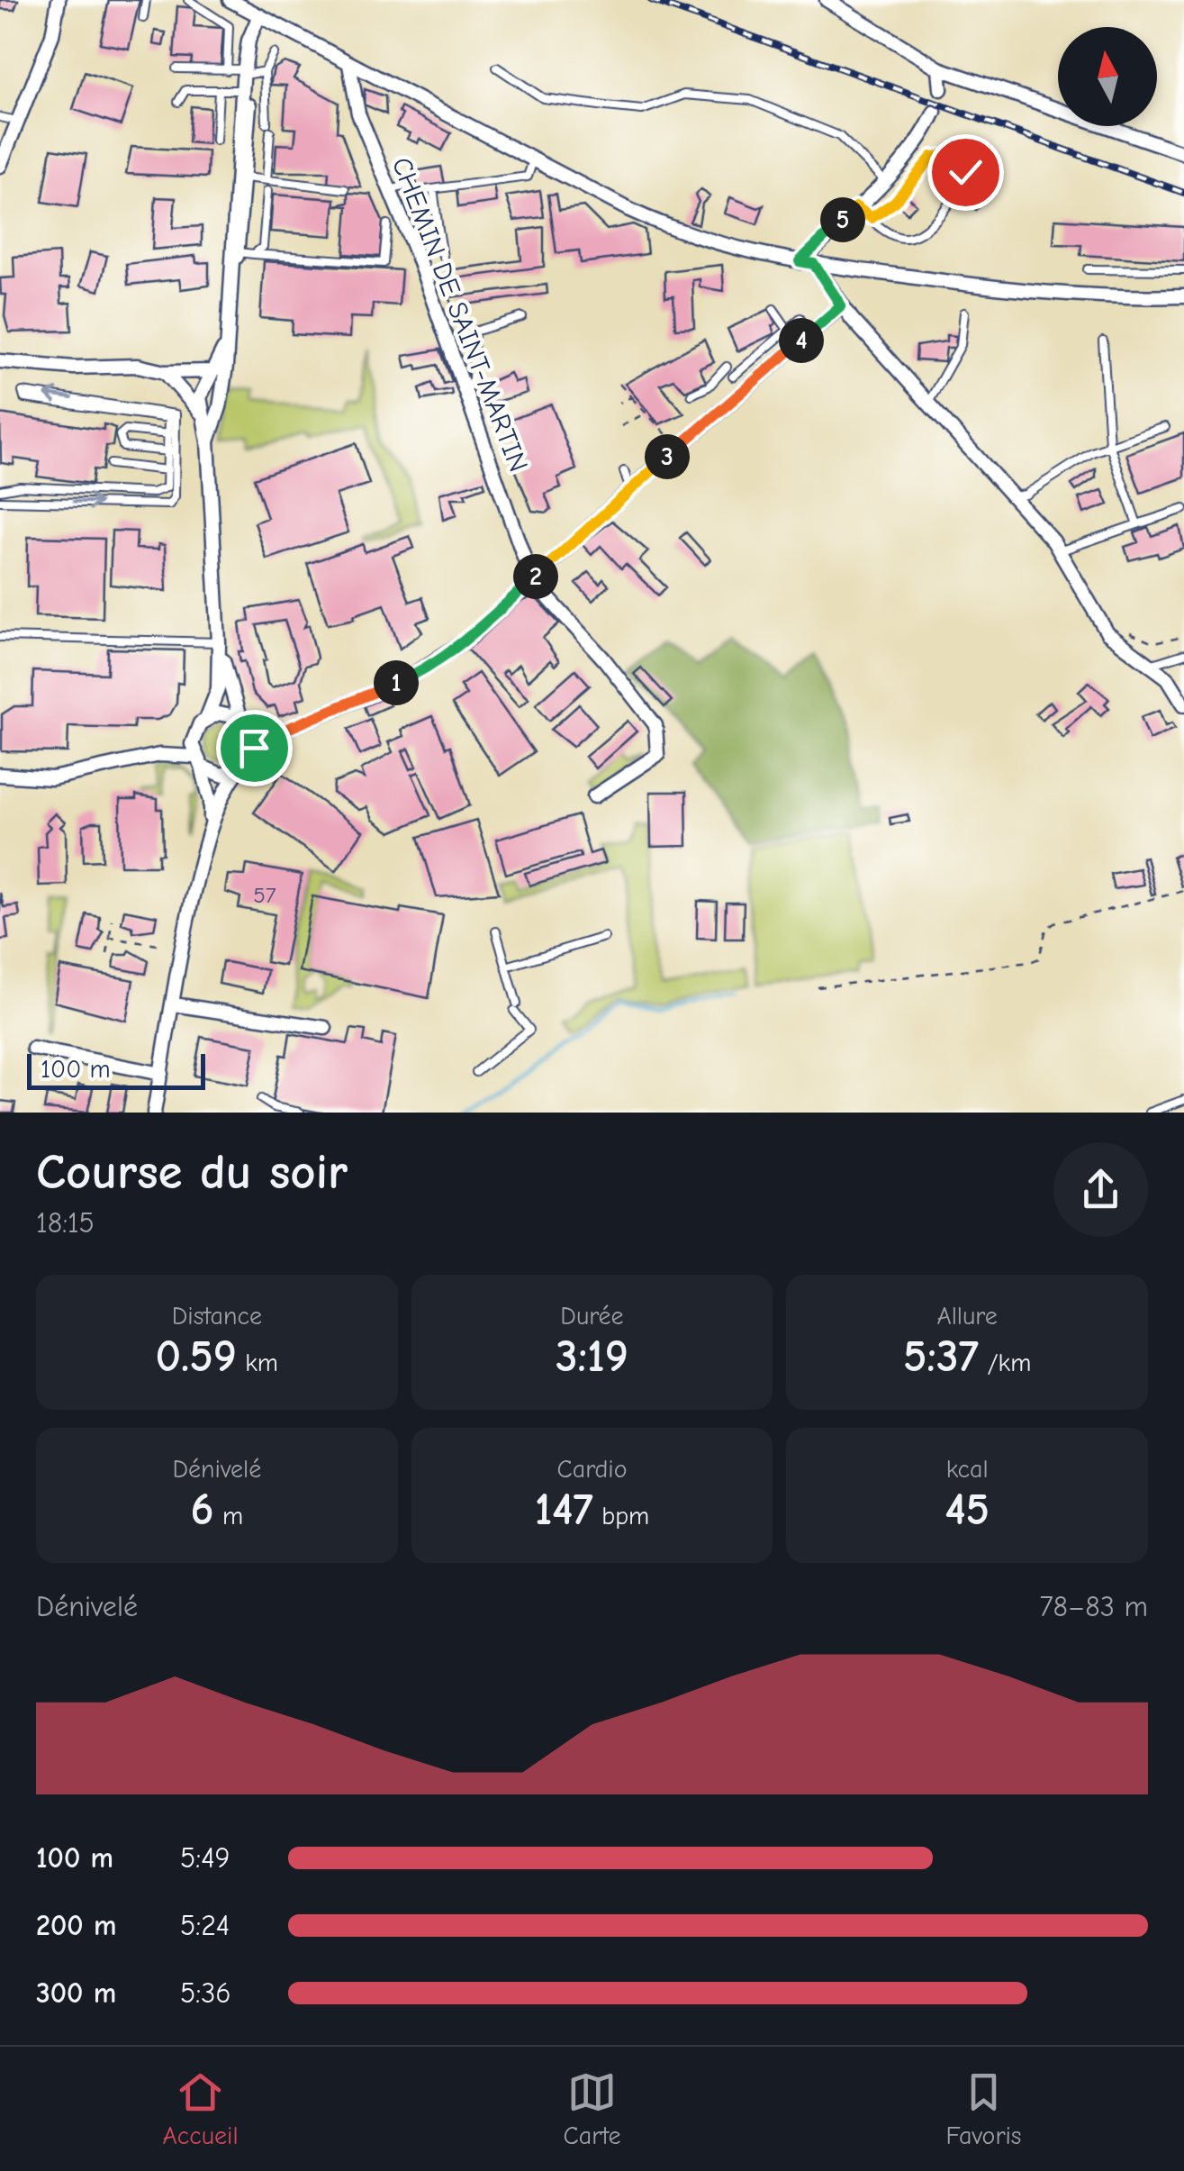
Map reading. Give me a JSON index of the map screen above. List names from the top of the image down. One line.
{"streets":{"street":["CHEMIN DE SAINT-MARTIN"]},"house_numbers":["57"],"scale_bar":"100 m","north":"top","page":{"pins":["5","4","3","2","1"],"scale":"100 m","heading":["Course du soir","18:15"],"stats":[["Distance","0.59 km"],["Durée","3:19"],["Allure","5:37 /km"],["Dénivelé","6 m"],["Cardio","147 bpm"],["kcal","45"]],"chart":["Dénivelé","78–83 m"],"list":[{"name":"100 m","note":"5:49"},{"name":"200 m","note":"5:24"},{"name":"300 m","note":"5:36"}],"tabs":["Accueil","Carte","Favoris"]}}
